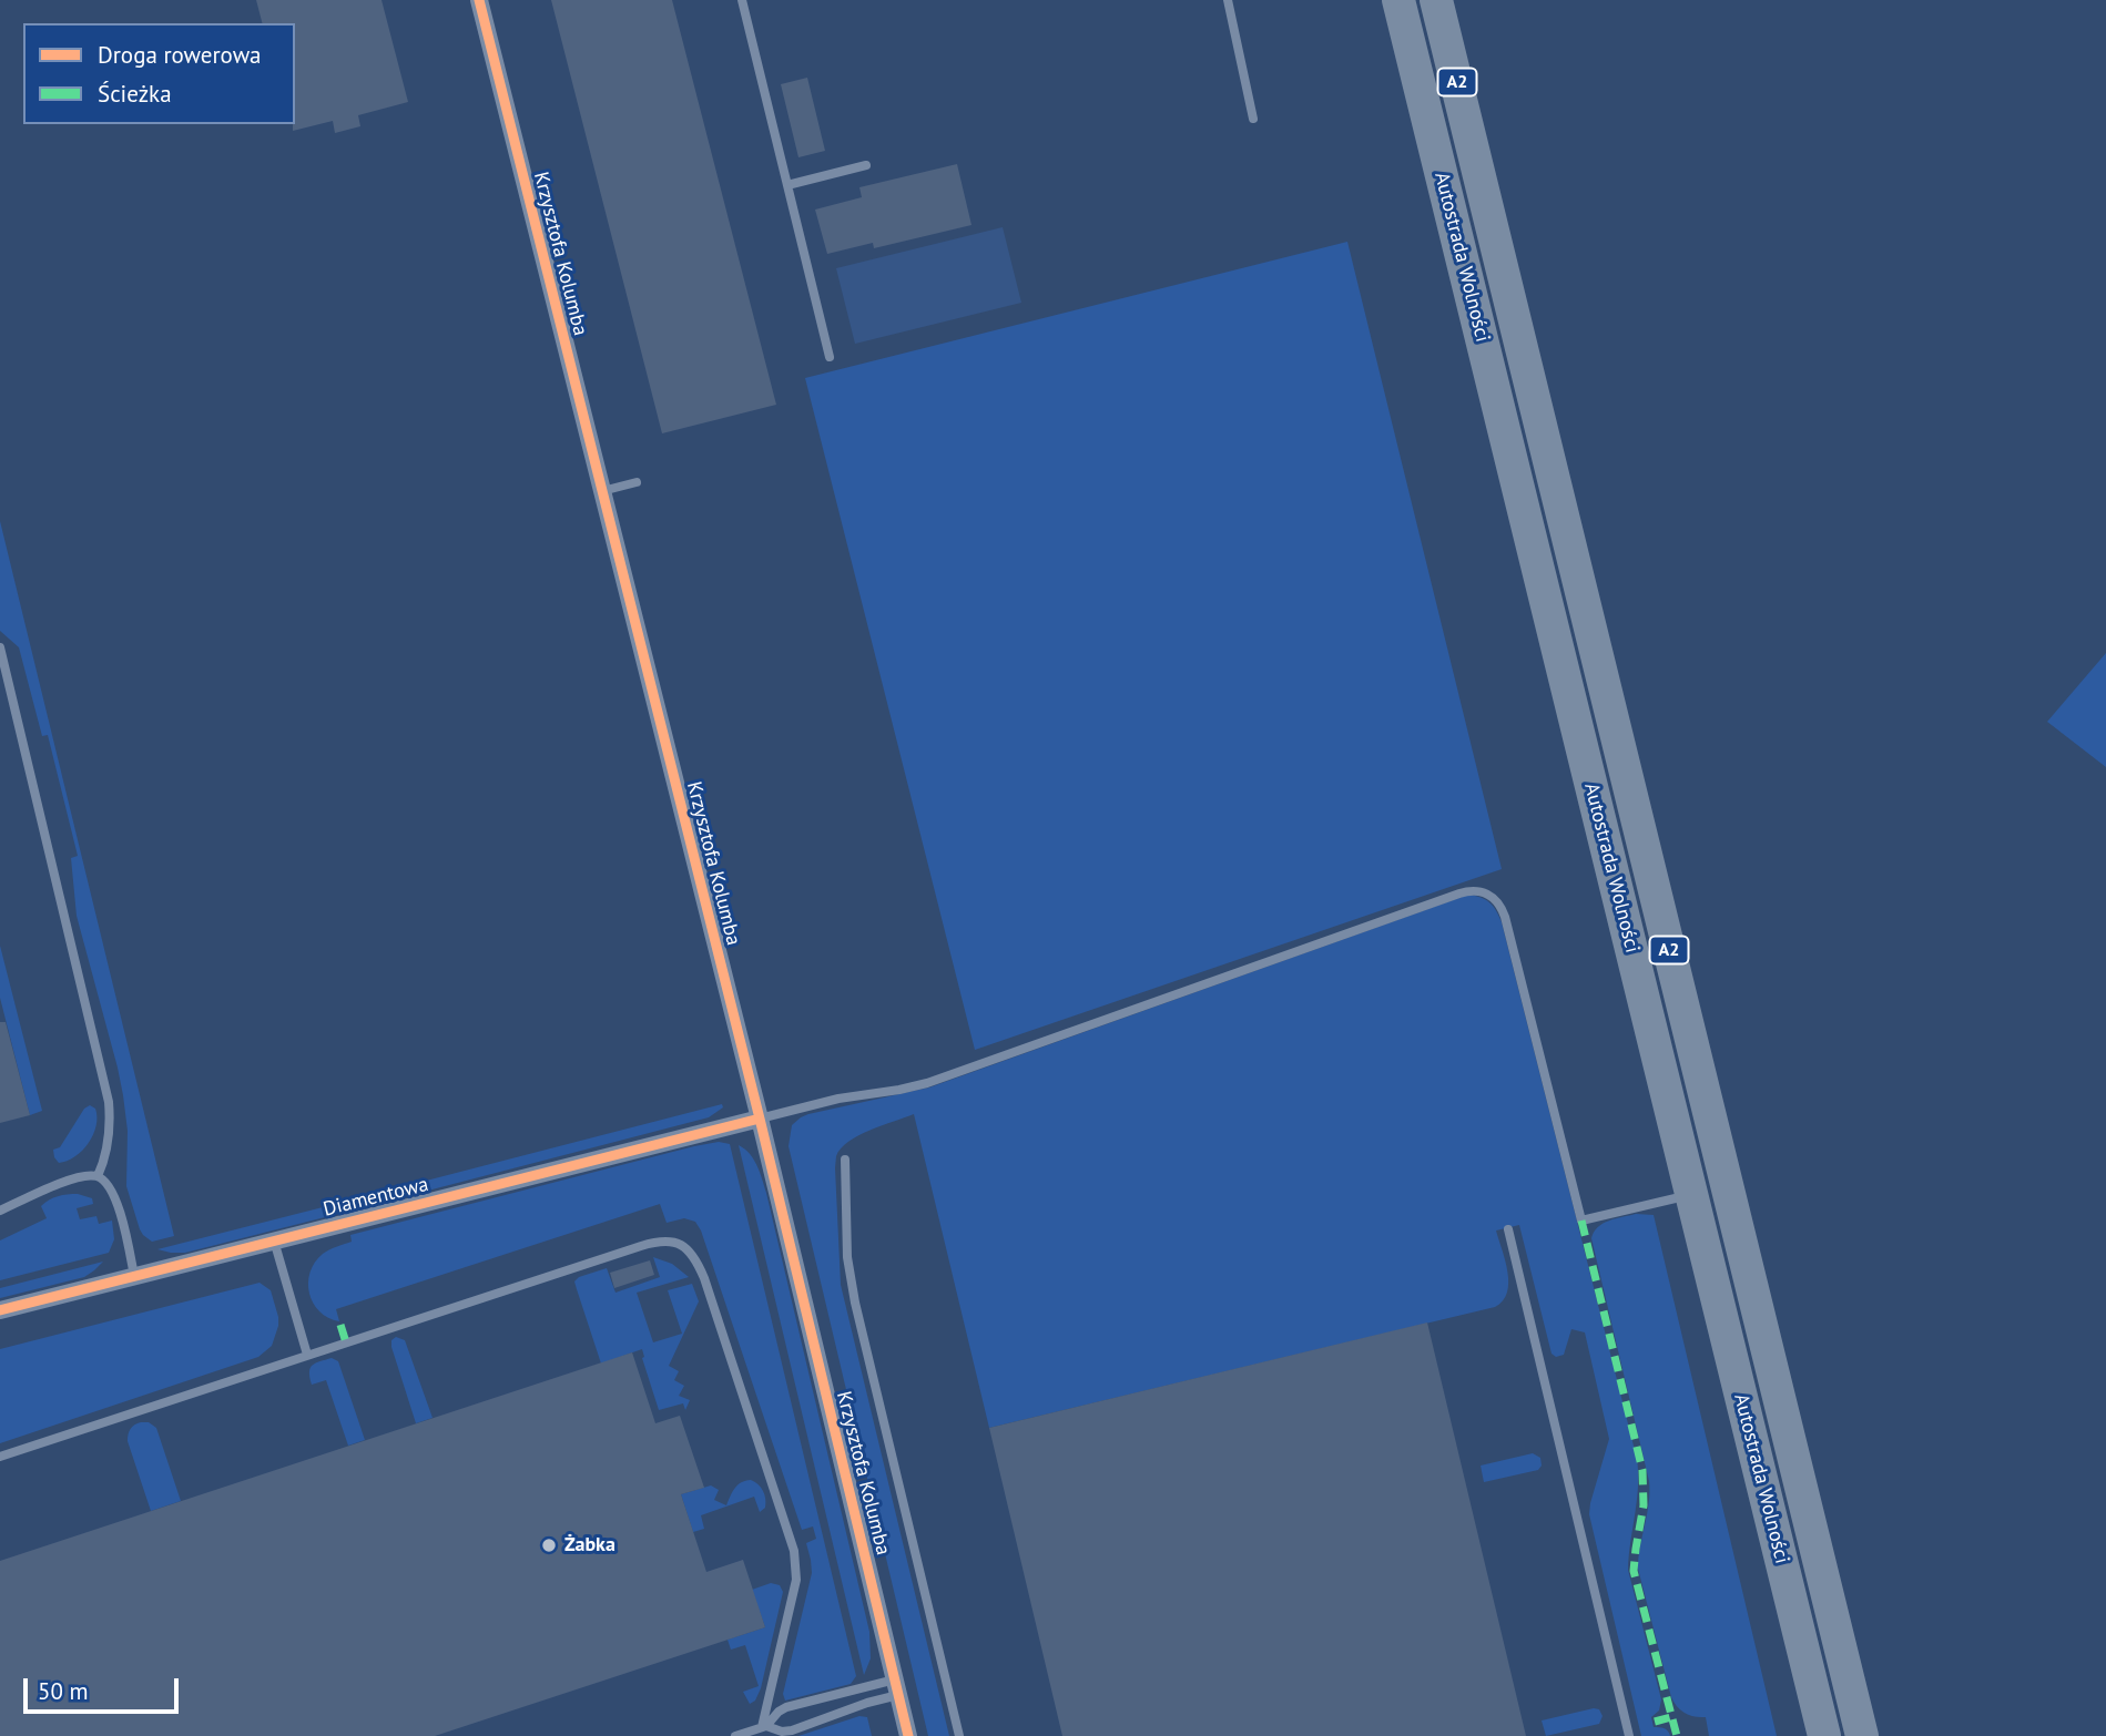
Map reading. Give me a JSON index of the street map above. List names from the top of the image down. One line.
{"streets":{"highway":["A2","Autostrada Wolności"],"street":["Krzysztofa Kolumba","Diamentowa"]},"crossings":[["Krzysztofa Kolumba","Diamentowa"]],"places":["Żabka"],"legend":["Droga rowerowa","Ścieżka"],"scale_bar":"50 m"}
